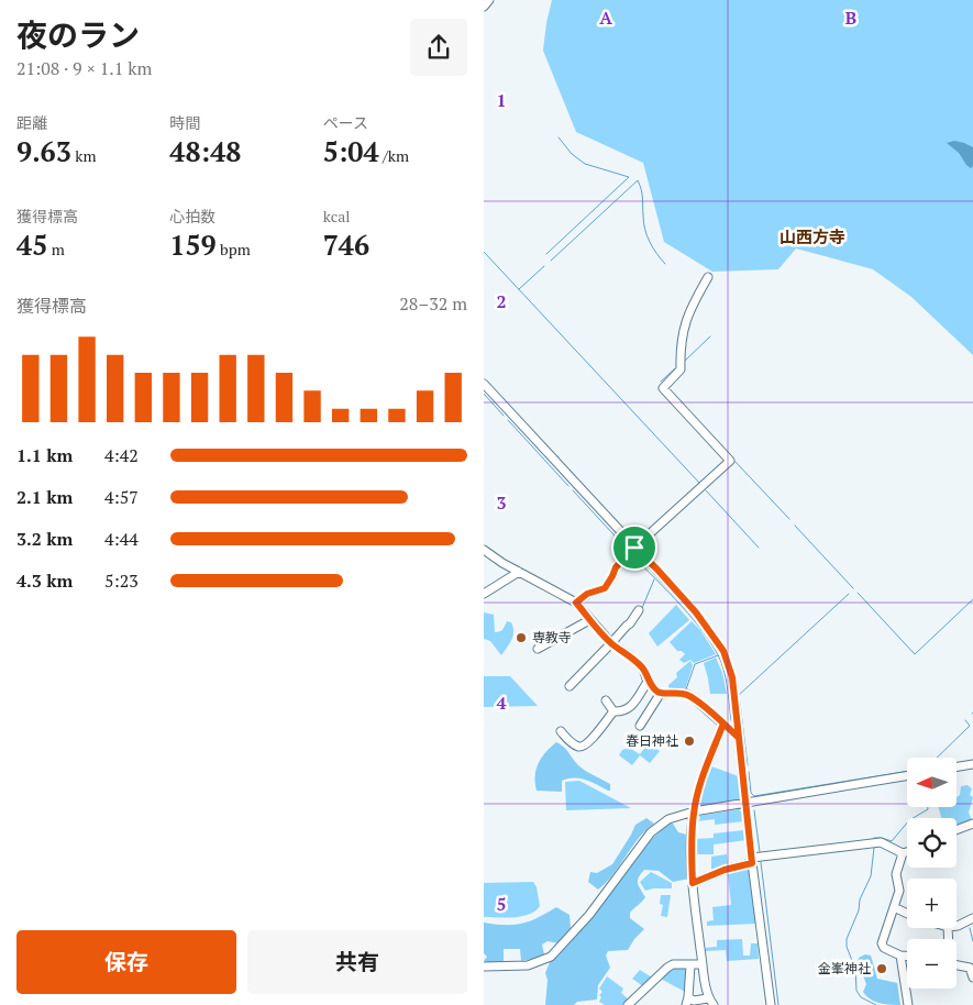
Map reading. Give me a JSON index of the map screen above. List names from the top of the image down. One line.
{"districts":["山西方寺"],"places":["専教寺","春日神社","金峯神社"],"north":"left","page":{"heading":["夜のラン","21:08 · 9 × 1.1 km"],"stats":[["距離","9.63 km"],["時間","48:48"],["ペース","5:04 /km"],["獲得標高","45 m"],["心拍数","159 bpm"],["kcal","746"]],"chart":["獲得標高","28–32 m"],"list":[{"name":"1.1 km","note":"4:42"},{"name":"2.1 km","note":"4:57"},{"name":"3.2 km","note":"4:44"},{"name":"4.3 km","note":"5:23"}],"map_buttons":["+","−"],"buttons":["保存","共有"]},"grid":{"columns":["A","B"],"rows":["1","2","3","4","5"]}}
